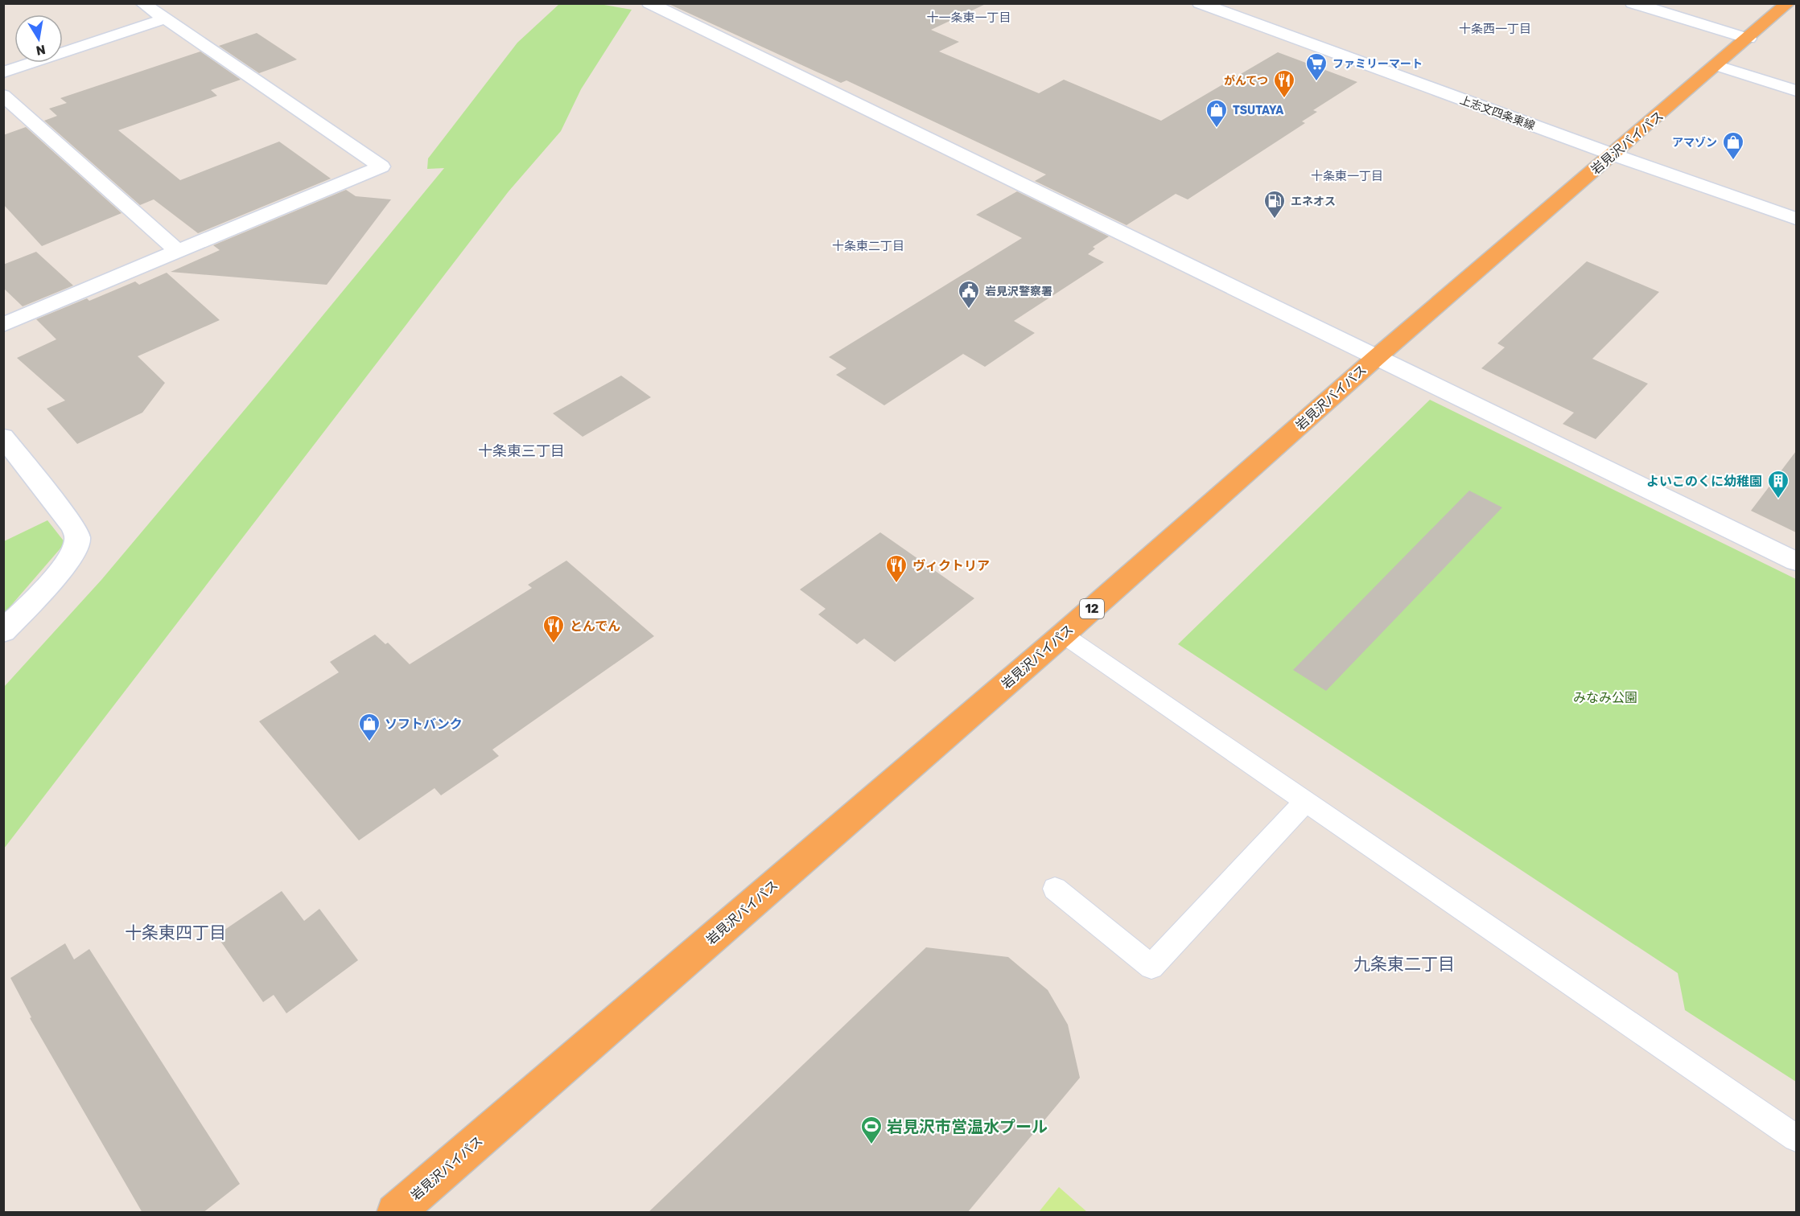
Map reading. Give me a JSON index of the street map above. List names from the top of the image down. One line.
{"streets":{"highway":["岩見沢バイパス","12"],"street":["上志文四条東線"]},"crossings":[["上志文四条東線","岩見沢バイパス"]],"districts":["十一条東一丁目","十条西一丁目","十条東一丁目","十条東二丁目","十条東三丁目","十条東四丁目","九条東二丁目"],"parks":["みなみ公園"],"places":{"supermarket":["ファミリーマート"],"restaurant":["がんてつ","ヴィクトリア","とんでん"],"shop":["TSUTAYA","アマゾン","ソフトバンク"],"fuel station":["エネオス"],"public building":["岩見沢警察署"],"building":["よいこのくに幼稚園"],"sports":["岩見沢市営温水プール"]},"north":"bottom"}
